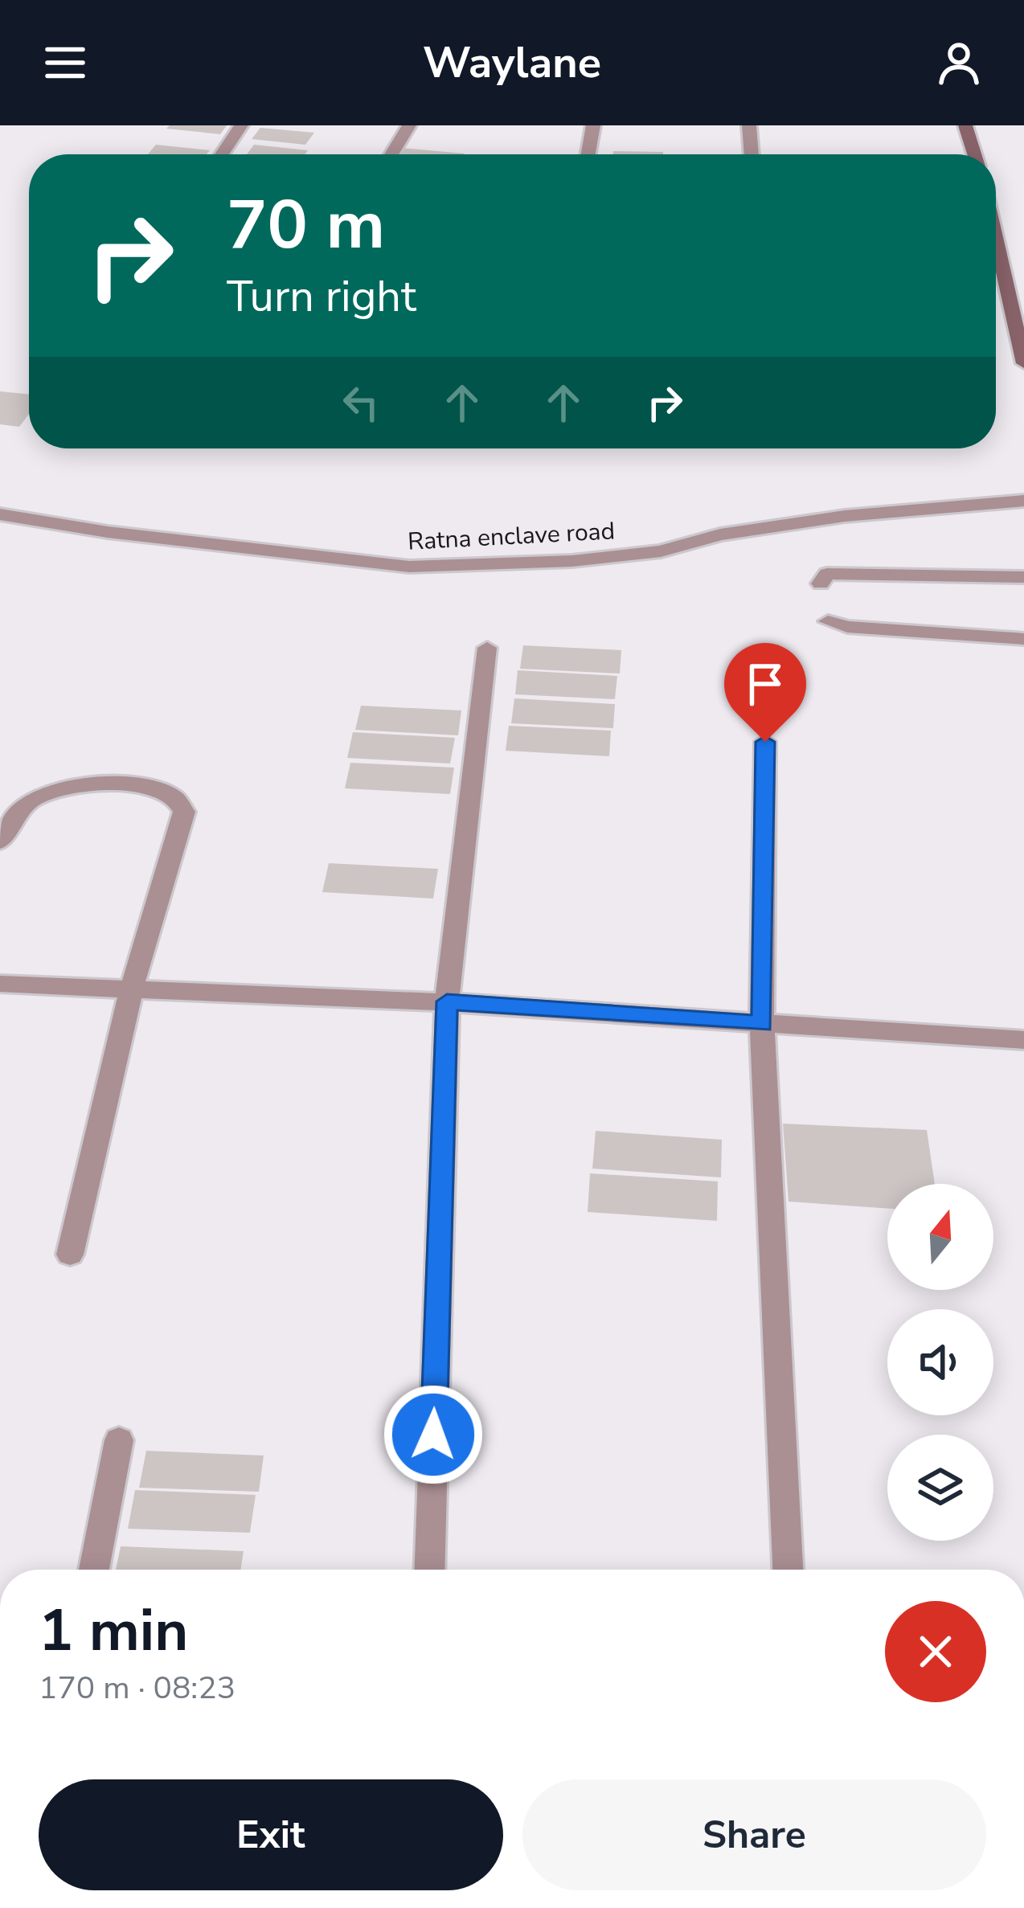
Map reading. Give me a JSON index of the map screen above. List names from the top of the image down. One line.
{"streets":{"street":["Ratna enclave road"]},"north":"top","page":{"header":"Waylane","turn":["70 m","Turn right"],"heading":["1 min","170 m · 08:23"],"buttons":["Exit","Share"]}}
